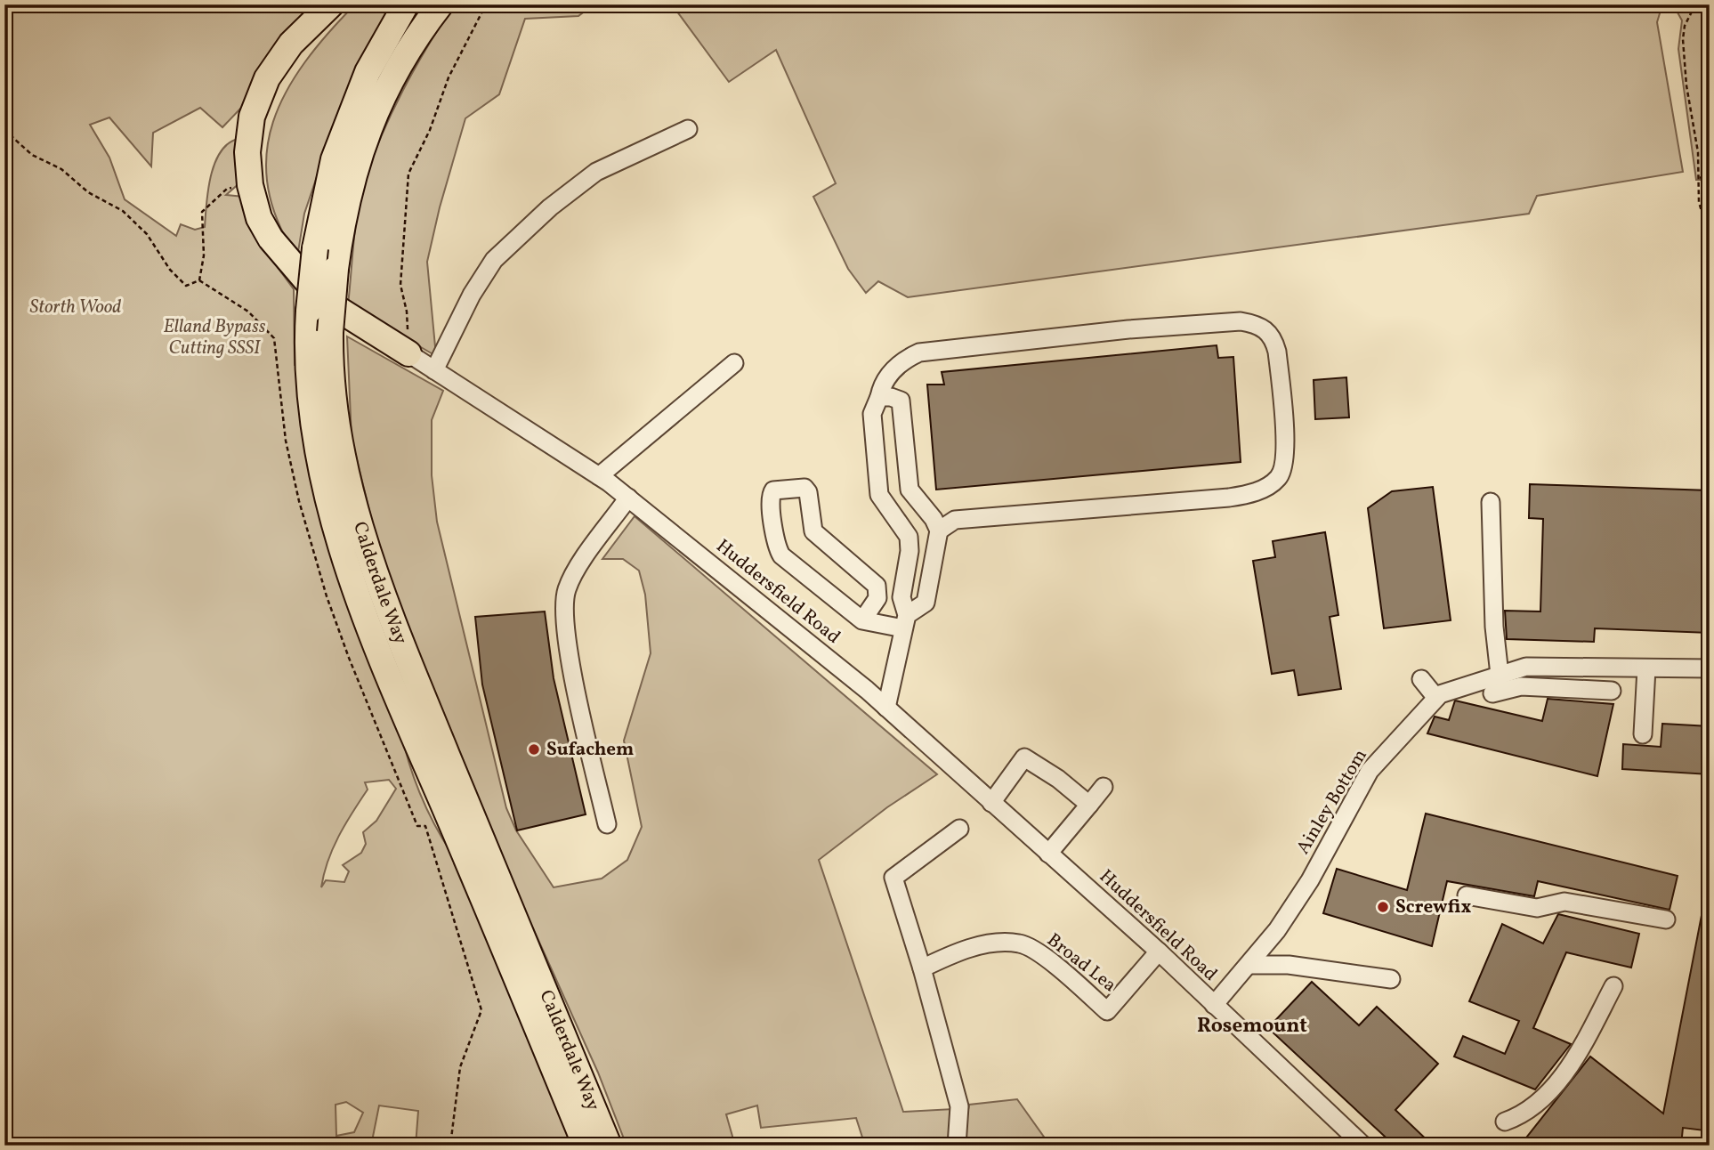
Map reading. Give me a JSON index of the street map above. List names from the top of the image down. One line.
{"streets":{"highway":["Calderdale Way"],"street":["Huddersfield Road","Ainley Bottom","Broad Lea"]},"crossings":[["Huddersfield Road","Ainley Bottom"],["Huddersfield Road","Broad Lea"]],"districts":["Rosemount"],"parks":["Storth Wood","Elland Bypass Cutting SSSI"],"places":["Sufachem","Screwfix"]}
